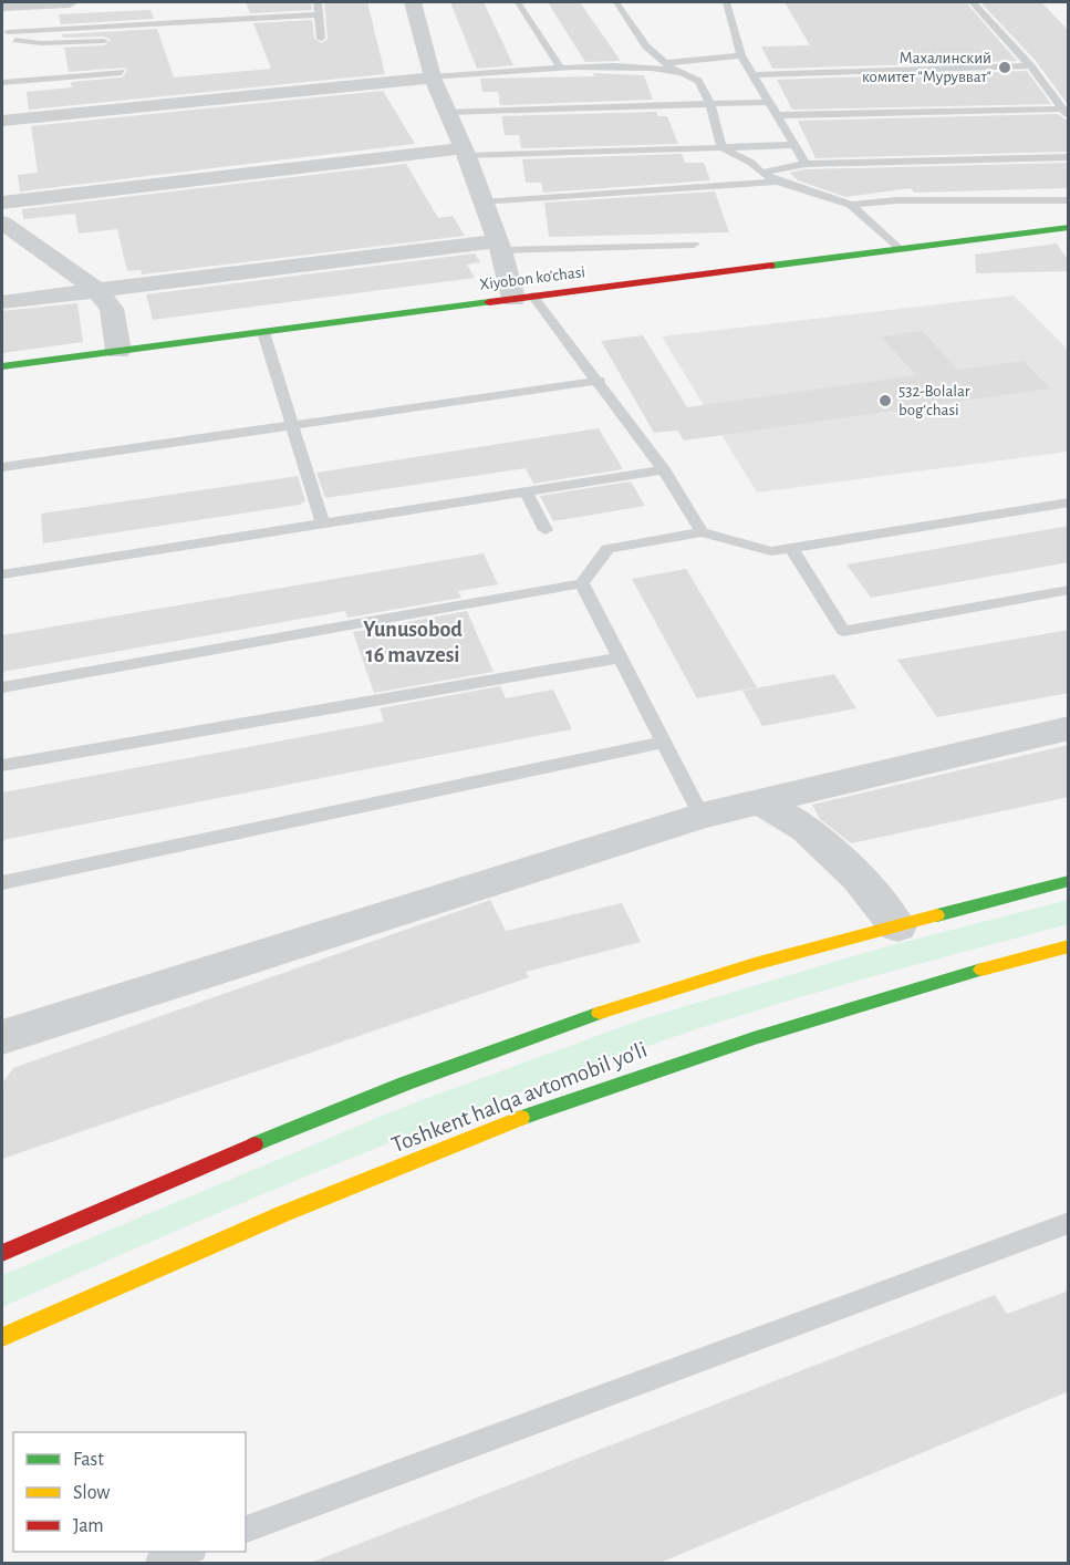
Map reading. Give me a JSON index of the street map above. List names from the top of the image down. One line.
{"streets":{"main road":["Xiyobon ko'chasi","Toshkent halqa avtomobil yo'li"]},"districts":["Yunusobod 16 mavzesi"],"places":["Махалинский комитет \"Мурувват\"","532-Bolalar bogʻchasi"],"legend":["Fast","Slow","Jam"]}
